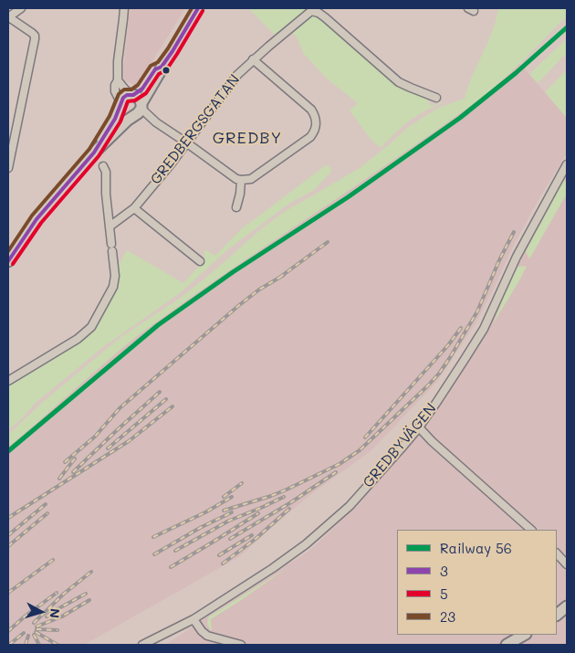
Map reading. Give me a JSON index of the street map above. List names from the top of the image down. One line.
{"streets":{"street":["GREDBERGSGATAN","GREDBYVÄGEN"]},"districts":["GREDBY"],"lines":["transit line 3","transit line 23","transit line 5","rail line 56"],"legend":["Railway 56","3","5","23"],"north":"right"}
